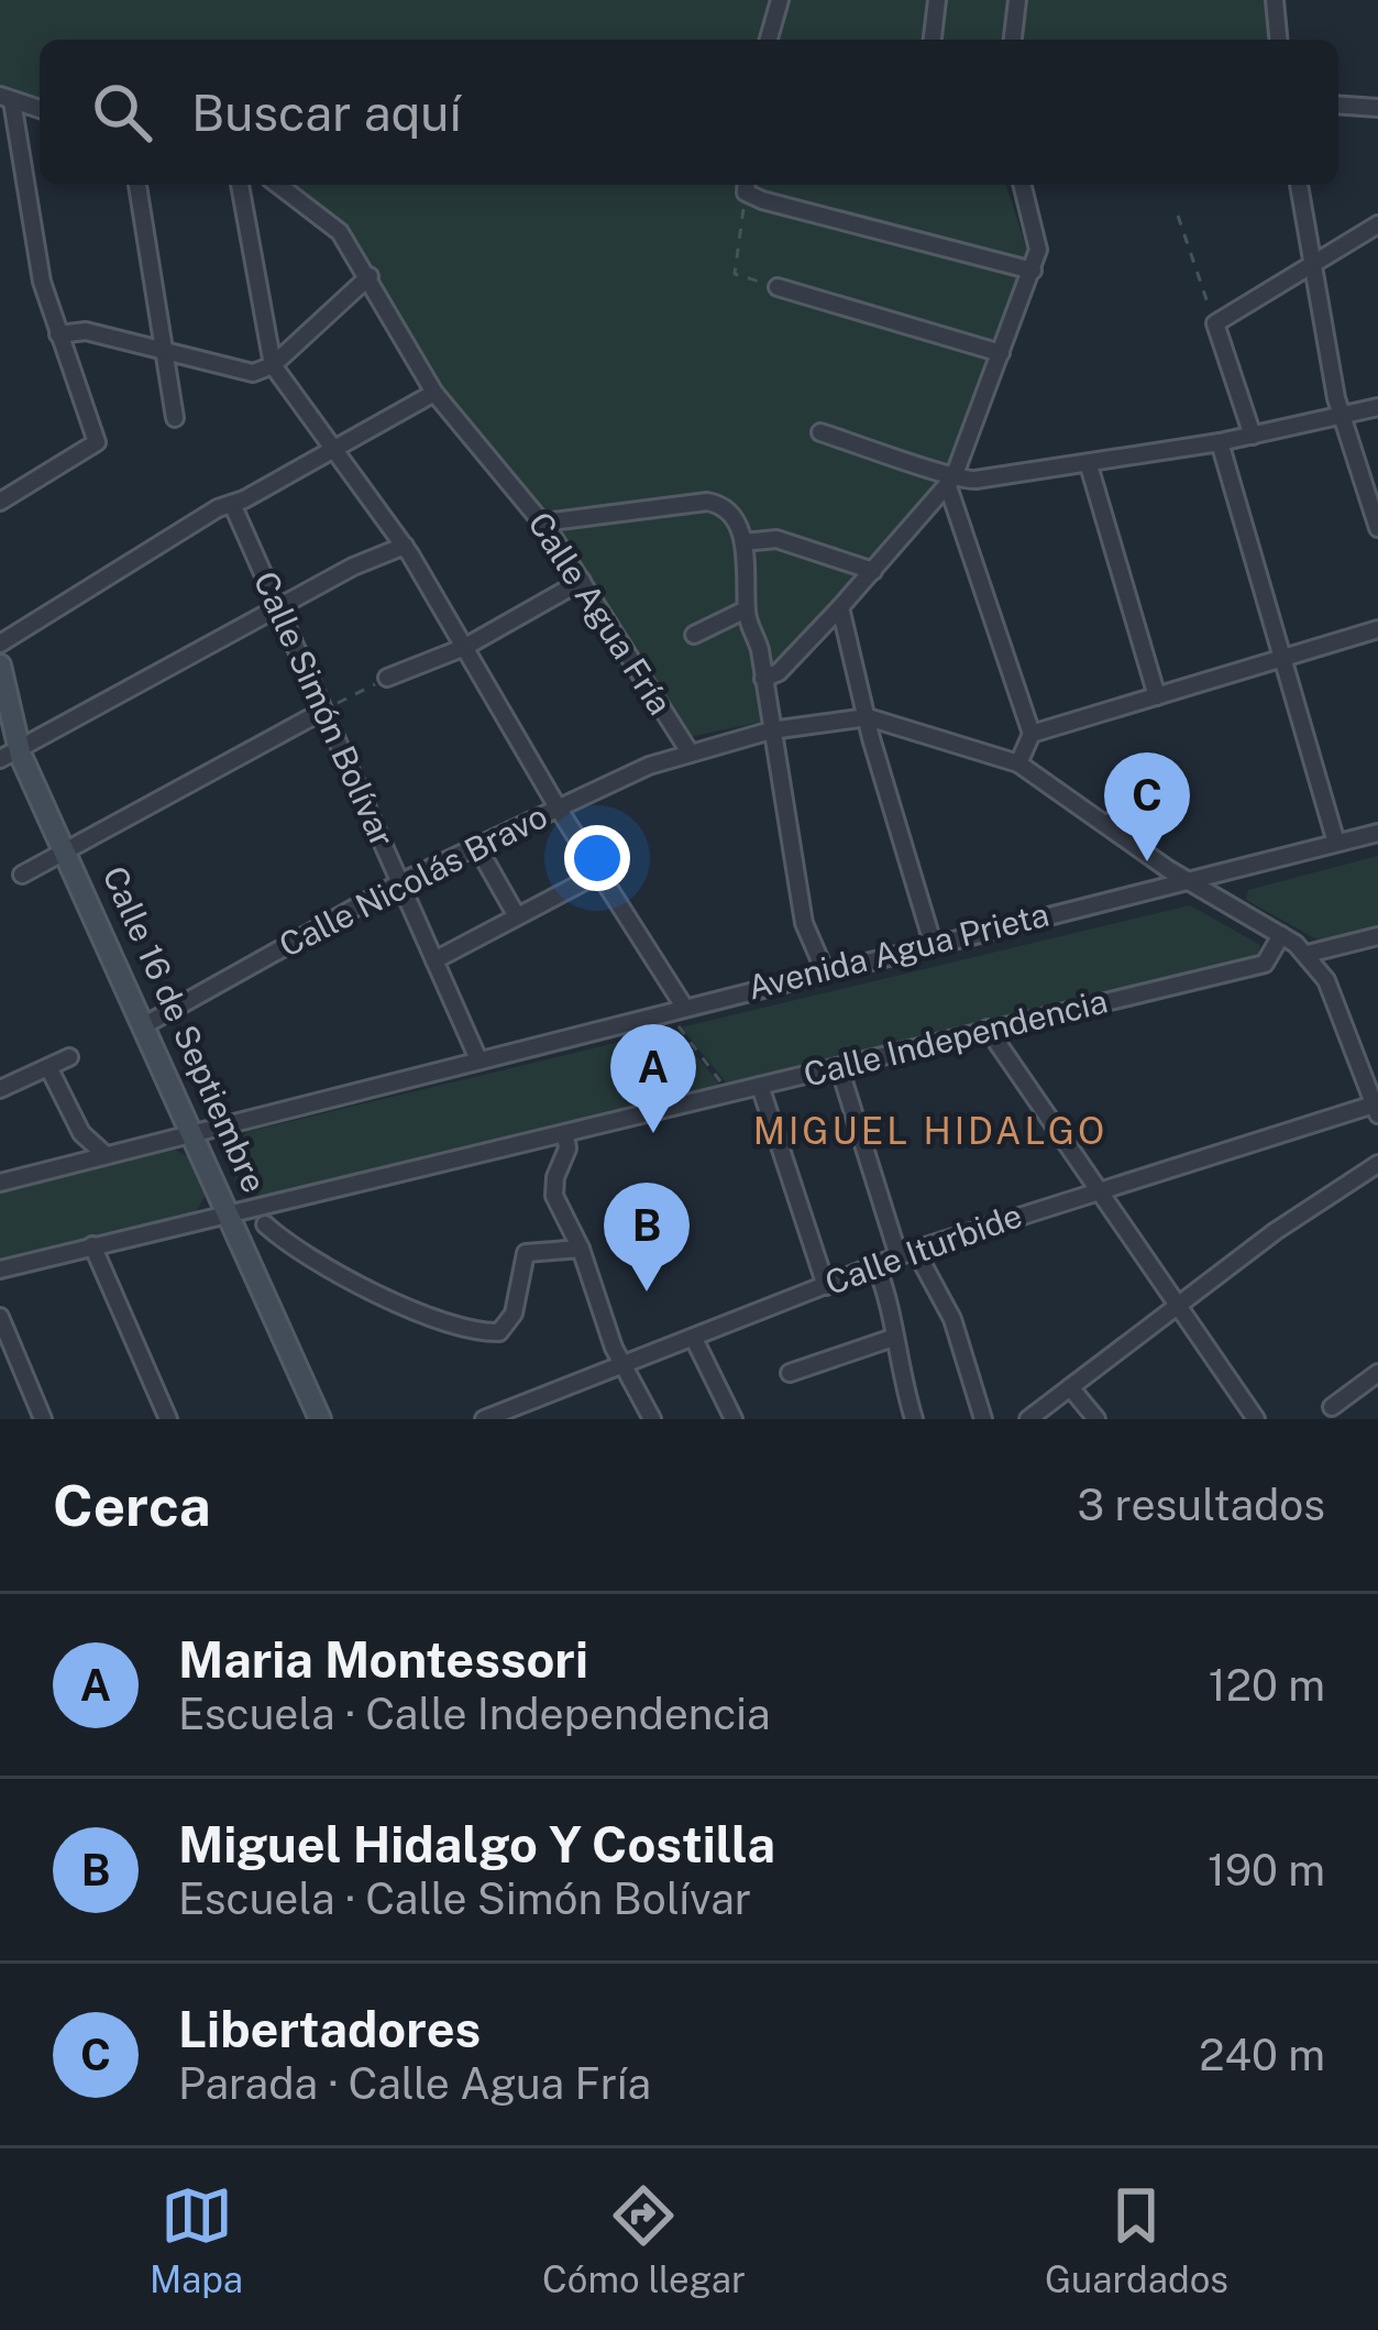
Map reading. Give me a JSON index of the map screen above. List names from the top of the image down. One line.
{"streets":{"street":["Calle Agua Fría","Calle Simón Bolívar","Calle Nicolás Bravo","Avenida Agua Prieta","Calle 16 de Septiembre","Calle Independencia","Calle Iturbide"]},"crossings":[["Calle Agua Fría","Calle Nicolás Bravo"],["Calle Agua Fría","Avenida Agua Prieta"],["Calle Agua Fría","Calle Independencia"],["Calle Agua Fría","Calle Iturbide"],["Calle Simón Bolívar","Calle Nicolás Bravo"],["Calle Simón Bolívar","Avenida Agua Prieta"],["Calle Nicolás Bravo","Calle 16 de Septiembre"],["Avenida Agua Prieta","Calle 16 de Septiembre"],["Calle 16 de Septiembre","Calle Independencia"]],"districts":["MIGUEL HIDALGO"],"page":{"search":"Buscar aquí","pins":["C","A","B"],"heading":["Cerca","3 resultados"],"list":[{"mark":"A","name":"Maria Montessori","note":"Escuela · Calle Independencia","value":"120 m"},{"mark":"B","name":"Miguel Hidalgo Y Costilla","note":"Escuela · Calle Simón Bolívar","value":"190 m"},{"mark":"C","name":"Libertadores","note":"Parada · Calle Agua Fría","value":"240 m"}],"nav":["Mapa","Cómo llegar","Guardados"]}}
